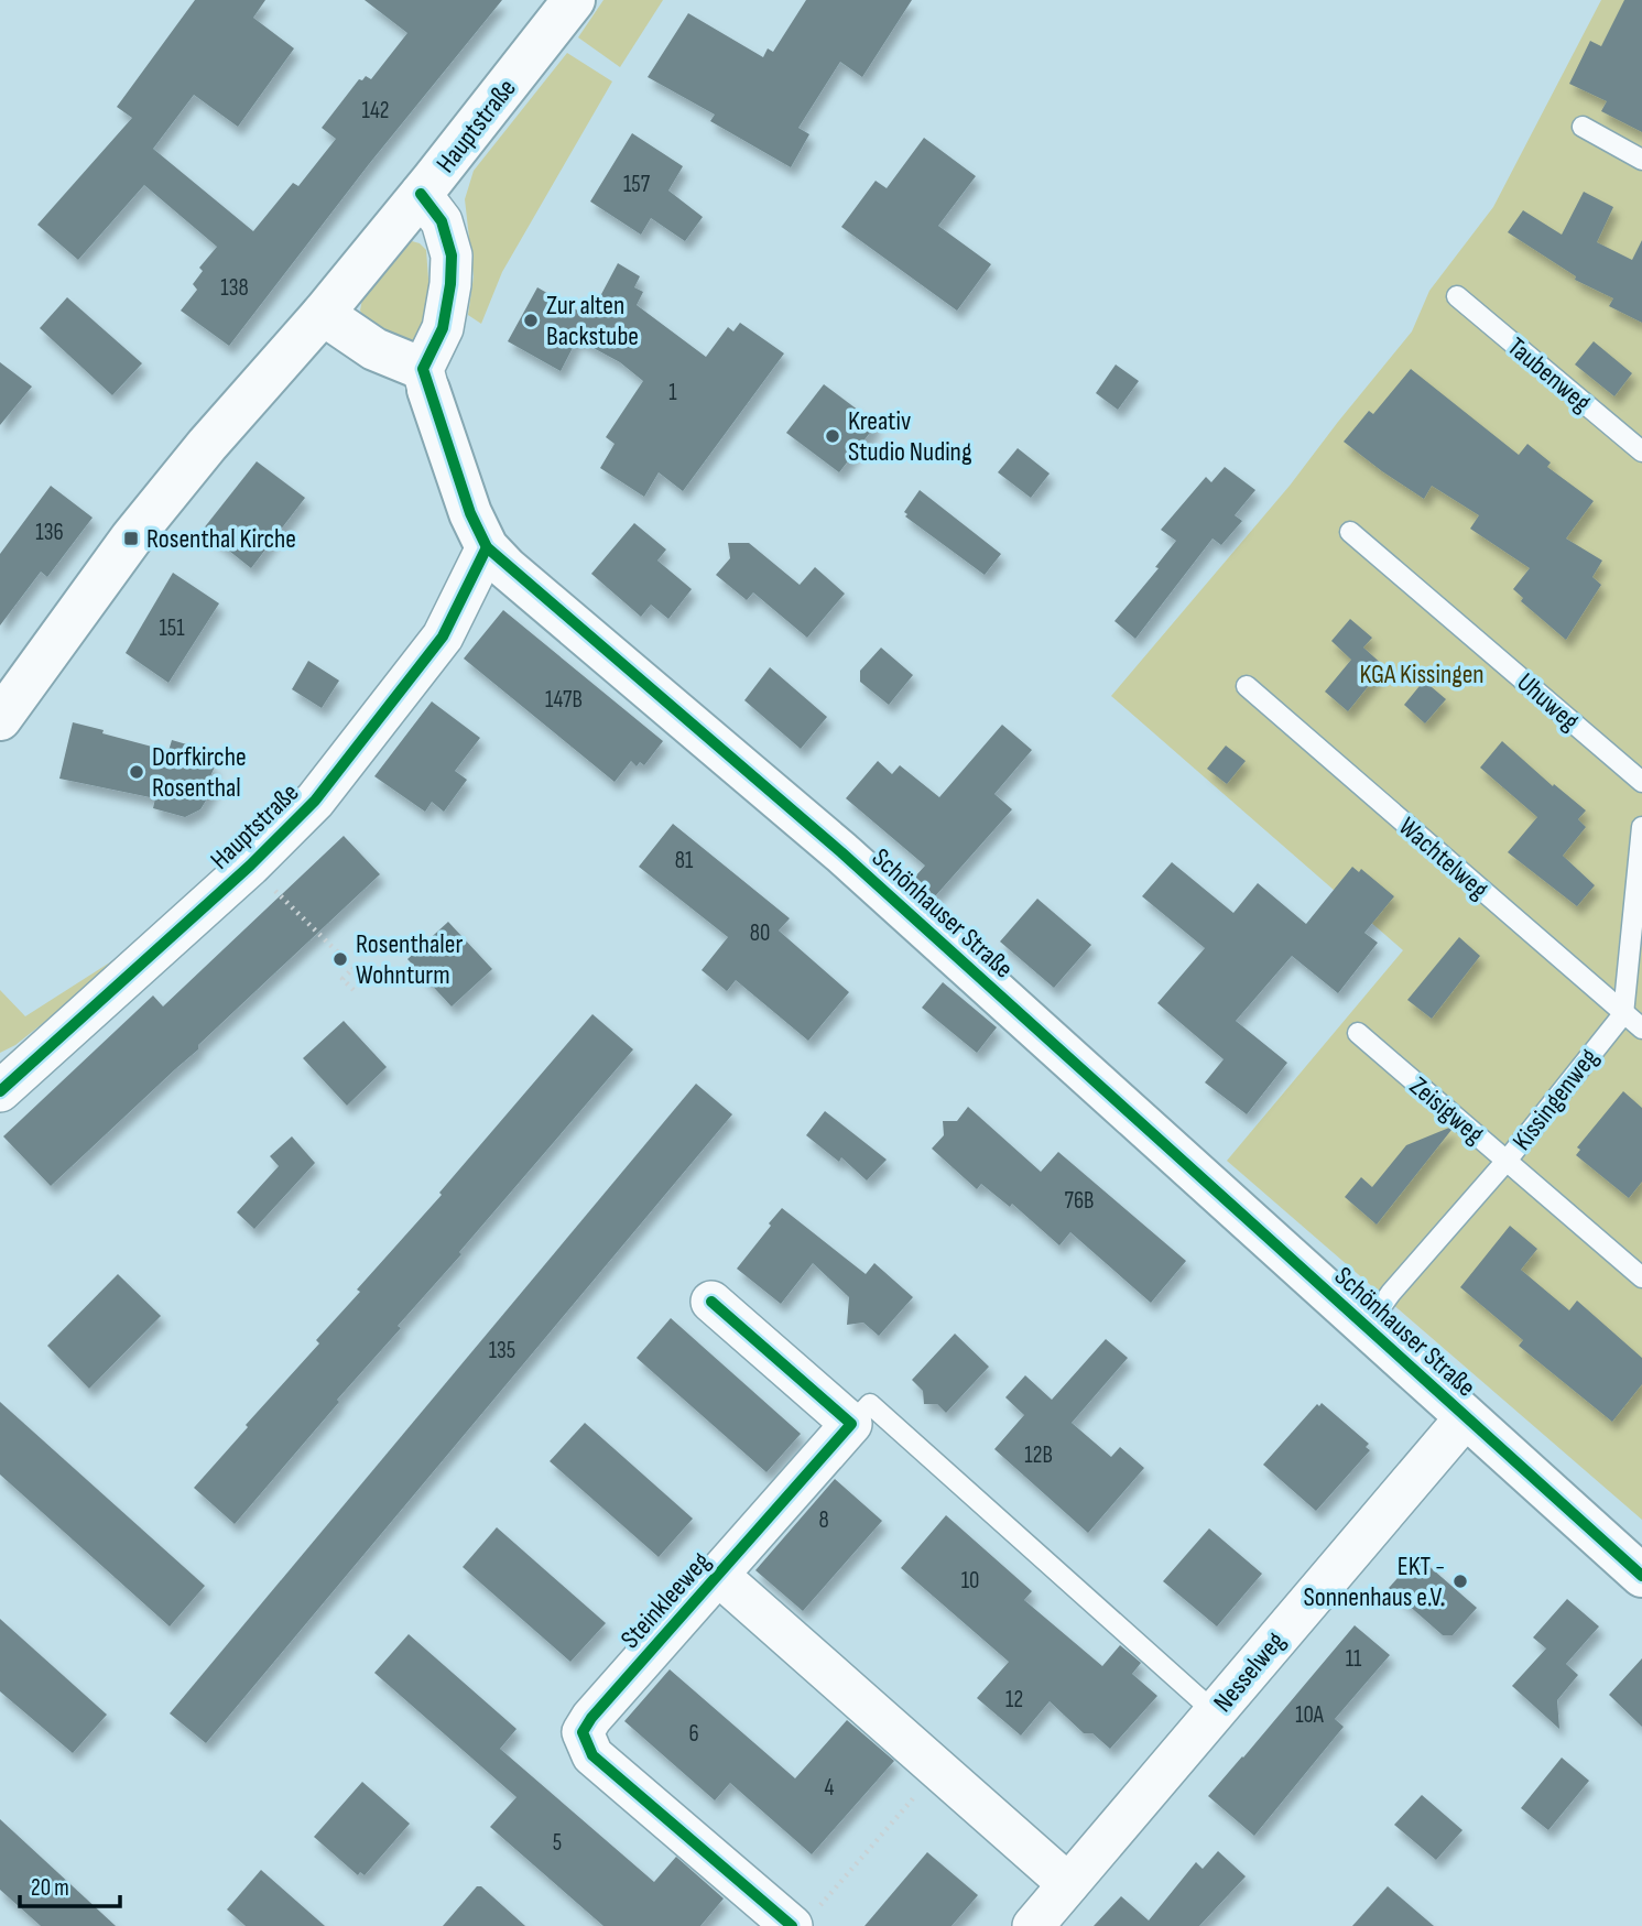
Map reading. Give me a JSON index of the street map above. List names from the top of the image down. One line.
{"streets":{"street":["Hauptstraße","Schönhauser Straße","Steinkleeweg","Nesselweg"],"lane":["Taubenweg","Uhuweg","Wachtelweg","Kissingenweg","Zeisigweg"]},"crossings":[["Hauptstraße","Schönhauser Straße"],["Wachtelweg","Kissingenweg"],["Schönhauser Straße","Kissingenweg"],["Schönhauser Straße","Nesselweg"],["Kissingenweg","Zeisigweg"],["Steinkleeweg","Nesselweg"]],"parks":["KGA Kissingen"],"places":{"other":["Zur alten Backstube","Kreativ Studio Nuding","Dorfkirche Rosenthal","Rosenthaler Wohnturm","EKT - Sonnenhaus e.V."],"transit":["Rosenthal Kirche"]},"house_numbers":["142","157","138","1","136","151","147B","81","80","76B","135","12B","8","10","11","12","10A","6","4","5"],"scale_bar":"20 m"}
